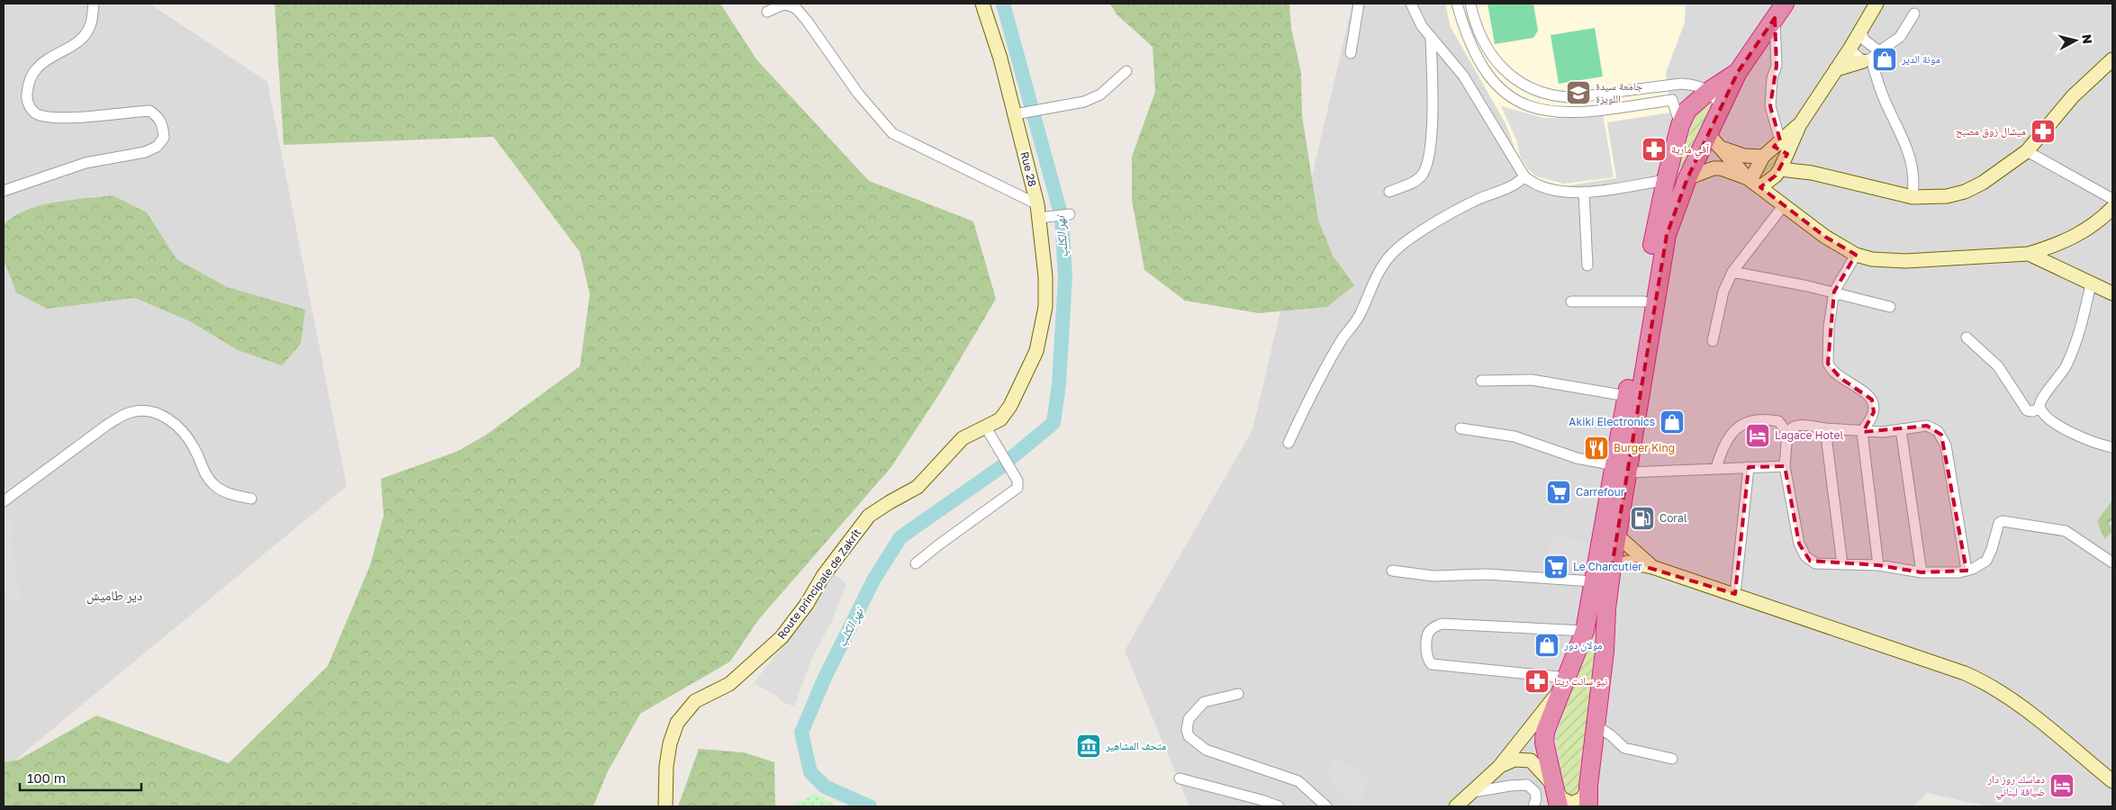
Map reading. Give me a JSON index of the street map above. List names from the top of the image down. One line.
{"streets":{"street":["Rue 28","Route principale de Zakrît"]},"crossings":[["Rue 28","Route principale de Zakrît"]],"districts":["دير طاميش"],"water":["نهر الكلب"],"places":{"shop":["مونة الدير","Akiki Electronics","مولان دور"],"school or university":["جامعة سيدة اللويزة"],"pharmacy":["ميشال زوق مصبح","آفي مارية","نيو سانت ريتا"],"hotel":["Lagace Hotel","دماسك روز دار ضيافة لبناني"],"restaurant":["Burger King"],"supermarket":["Carrefour","Le Charcutier"],"fuel station":["Coral"],"museum":["متحف المشاهير"]},"scale_bar":"100 m","north":"right"}
